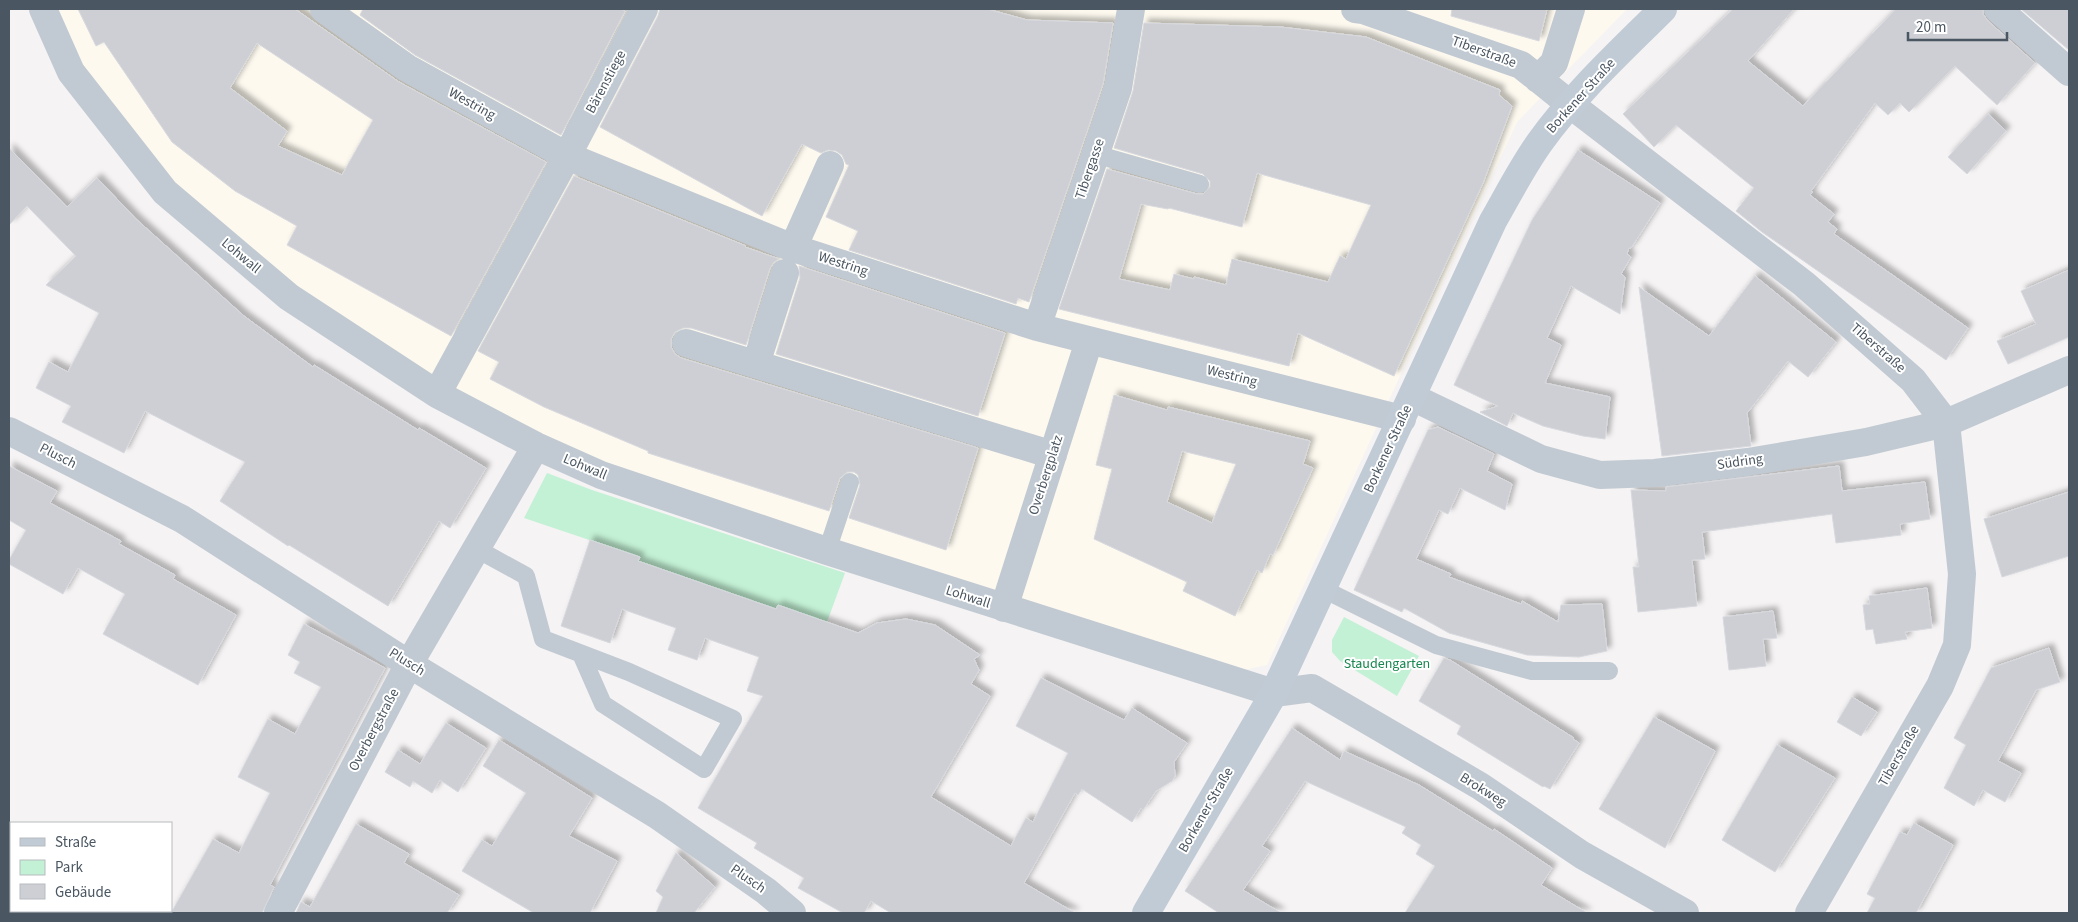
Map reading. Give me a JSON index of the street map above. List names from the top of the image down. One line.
{"streets":{"street":["Tiberstraße","Bärenstiege","Borkener Straße","Westring","Tibergasse","Lohwall","Plusch","Südring","Overbergplatz","Overbergstraße","Brokweg"]},"crossings":[["Tiberstraße","Borkener Straße"],["Tiberstraße","Südring"],["Bärenstiege","Westring"],["Bärenstiege","Lohwall"],["Borkener Straße","Westring"],["Borkener Straße","Lohwall"],["Borkener Straße","Südring"],["Borkener Straße","Brokweg"],["Westring","Tibergasse"],["Westring","Südring"],["Westring","Overbergplatz"],["Lohwall","Overbergplatz"],["Lohwall","Overbergstraße"],["Lohwall","Brokweg"],["Plusch","Overbergstraße"]],"parks":["Staudengarten"],"legend":["Straße","Park","Gebäude"],"scale_bar":"20 m"}
